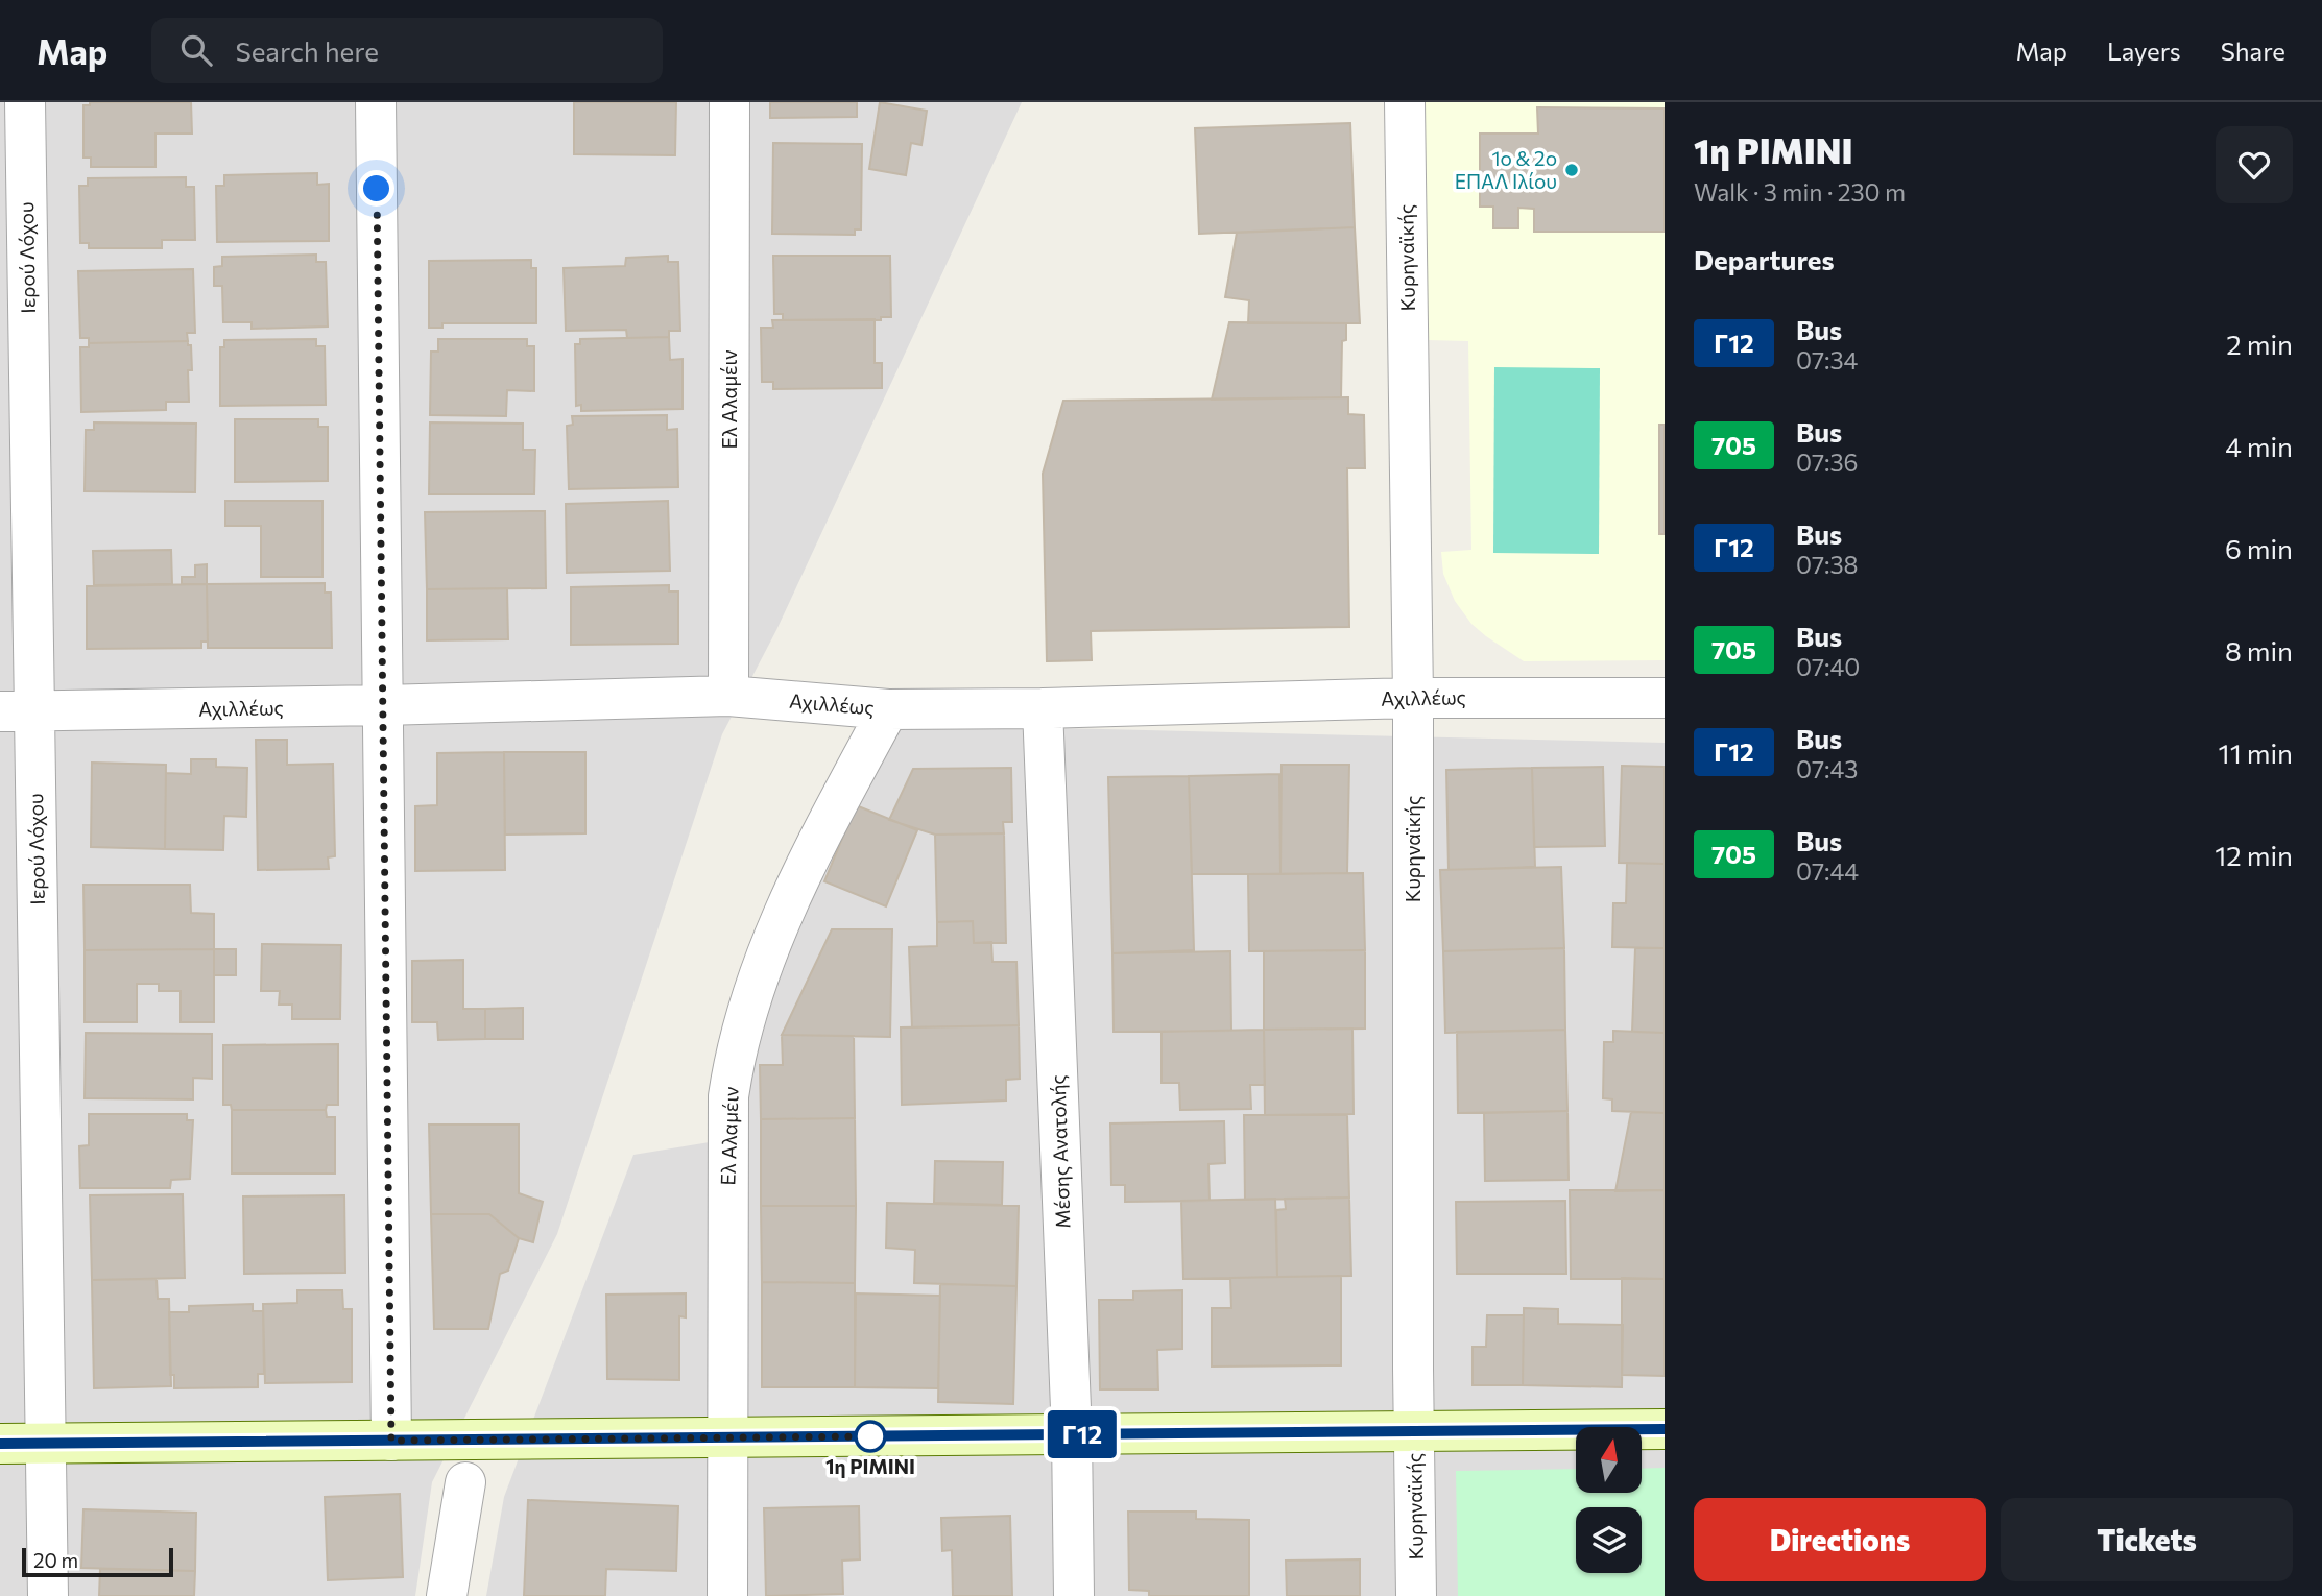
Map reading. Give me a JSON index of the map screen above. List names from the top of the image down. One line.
{"streets":{"street":["Ιερού Λόχου","Κυρηναϊκής","Ελ Αλαμέιν","Αχιλλέως","Μέσης Ανατολής"]},"crossings":[["Ιερού Λόχου","Αχιλλέως"],["Κυρηναϊκής","Αχιλλέως"],["Ελ Αλαμέιν","Αχιλλέως"],["Αχιλλέως","Μέσης Ανατολής"]],"places":["1ο & 2ο ΕΠΑΛ Ιλίου","1η ΡΙΜΙΝΙ"],"lines":["bus line Γ12"],"scale_bar":"20 m","north":"top","page":{"header":"Map","search":"Search here","nav":["Map","Layers","Share"],"on_map":"Γ12","heading":[["1η ΡΙΜΙΝΙ","Walk · 3 min · 230 m"],"Departures"],"list":[{"mark":"Γ12","name":"Bus","note":"07:34","value":"2 min"},{"mark":"705","name":"Bus","note":"07:36","value":"4 min"},{"mark":"Γ12","name":"Bus","note":"07:38","value":"6 min"},{"mark":"705","name":"Bus","note":"07:40","value":"8 min"},{"mark":"Γ12","name":"Bus","note":"07:43","value":"11 min"},{"mark":"705","name":"Bus","note":"07:44","value":"12 min"}],"buttons":["Directions","Tickets"],"scale":"20 m"}}
